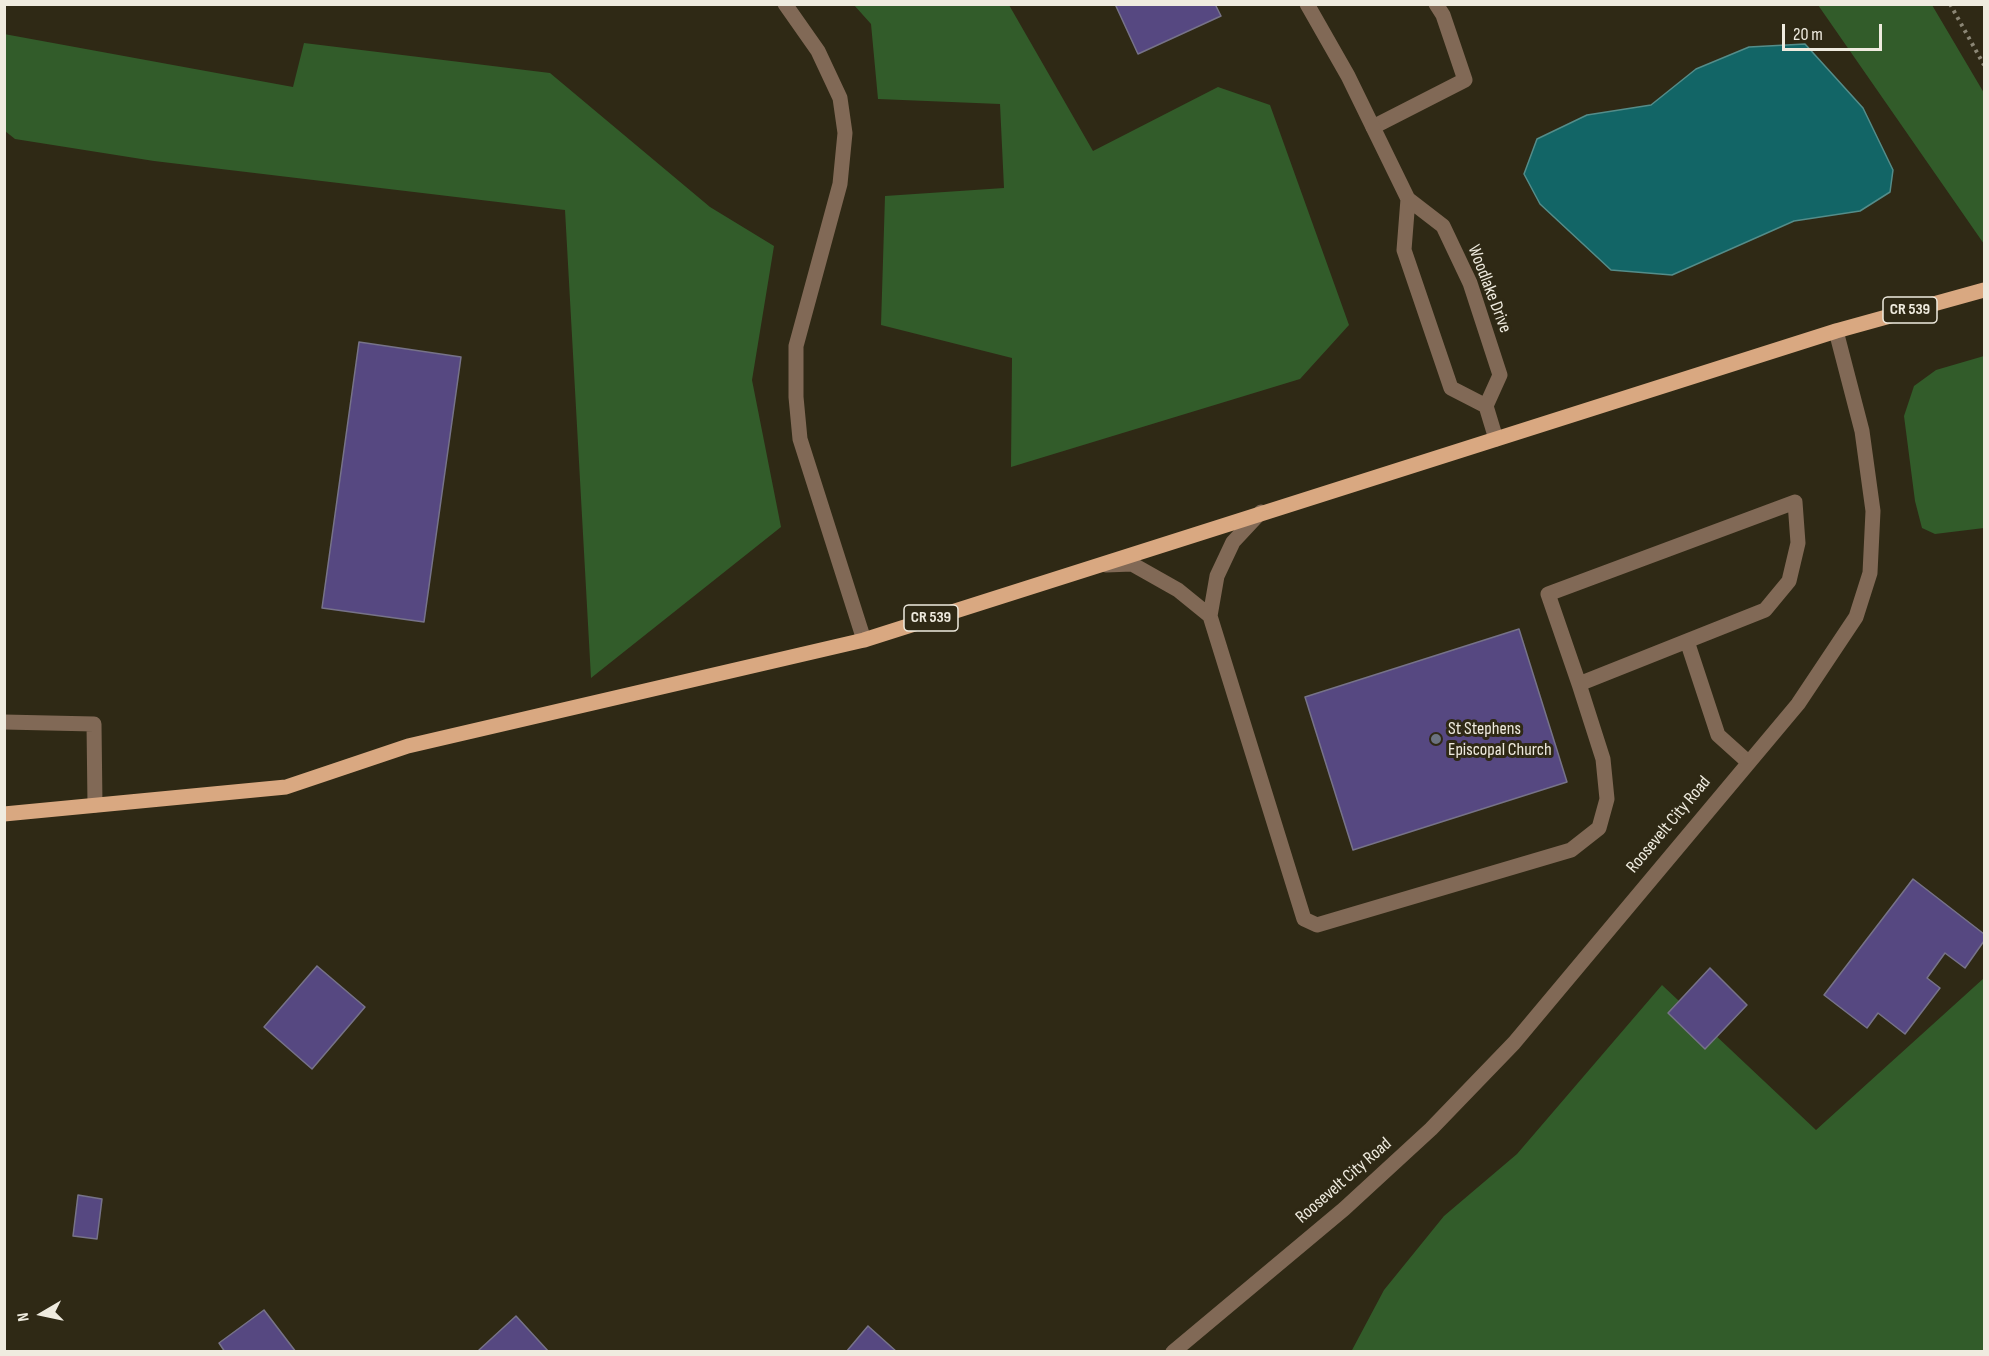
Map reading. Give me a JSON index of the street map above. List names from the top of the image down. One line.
{"streets":{"main road":["CR 539"],"street":["Woodlake Drive","Roosevelt City Road"]},"crossings":[["CR 539","Roosevelt City Road"]],"places":["St Stephens Episcopal Church"],"scale_bar":"20 m","north":"left"}
